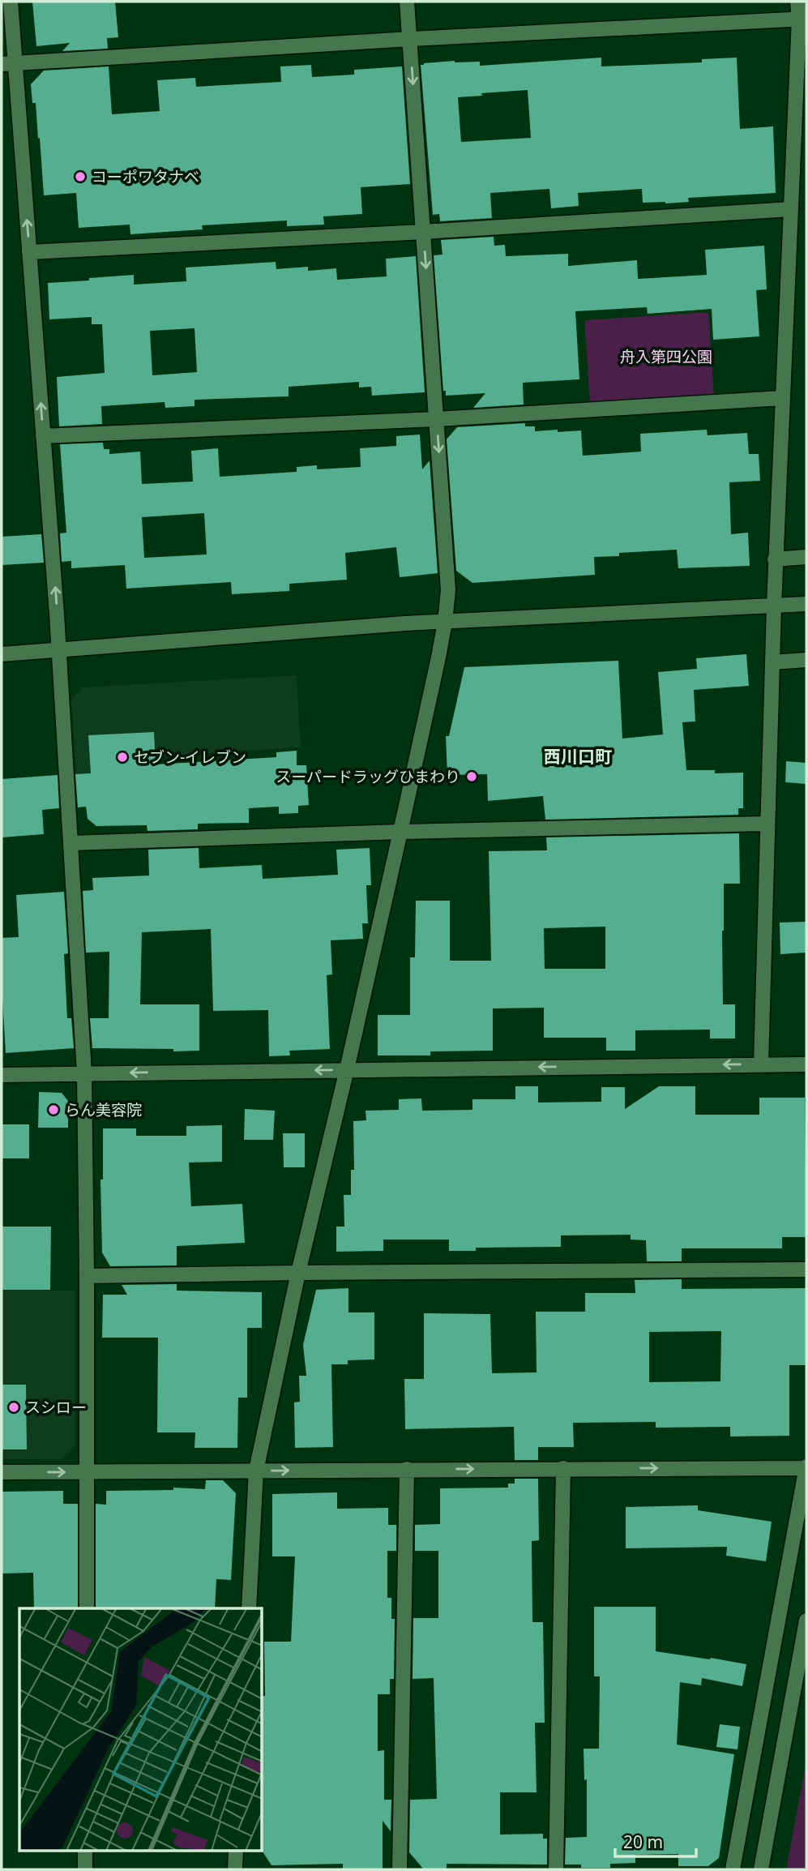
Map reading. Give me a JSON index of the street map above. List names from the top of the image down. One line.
{"districts":["西川口町"],"parks":["舟入第四公園"],"places":["コーポワタナベ","セブン-イレブン","スーパードラッグひまわり","らん美容院","スシロー"],"scale_bar":"20 m"}
